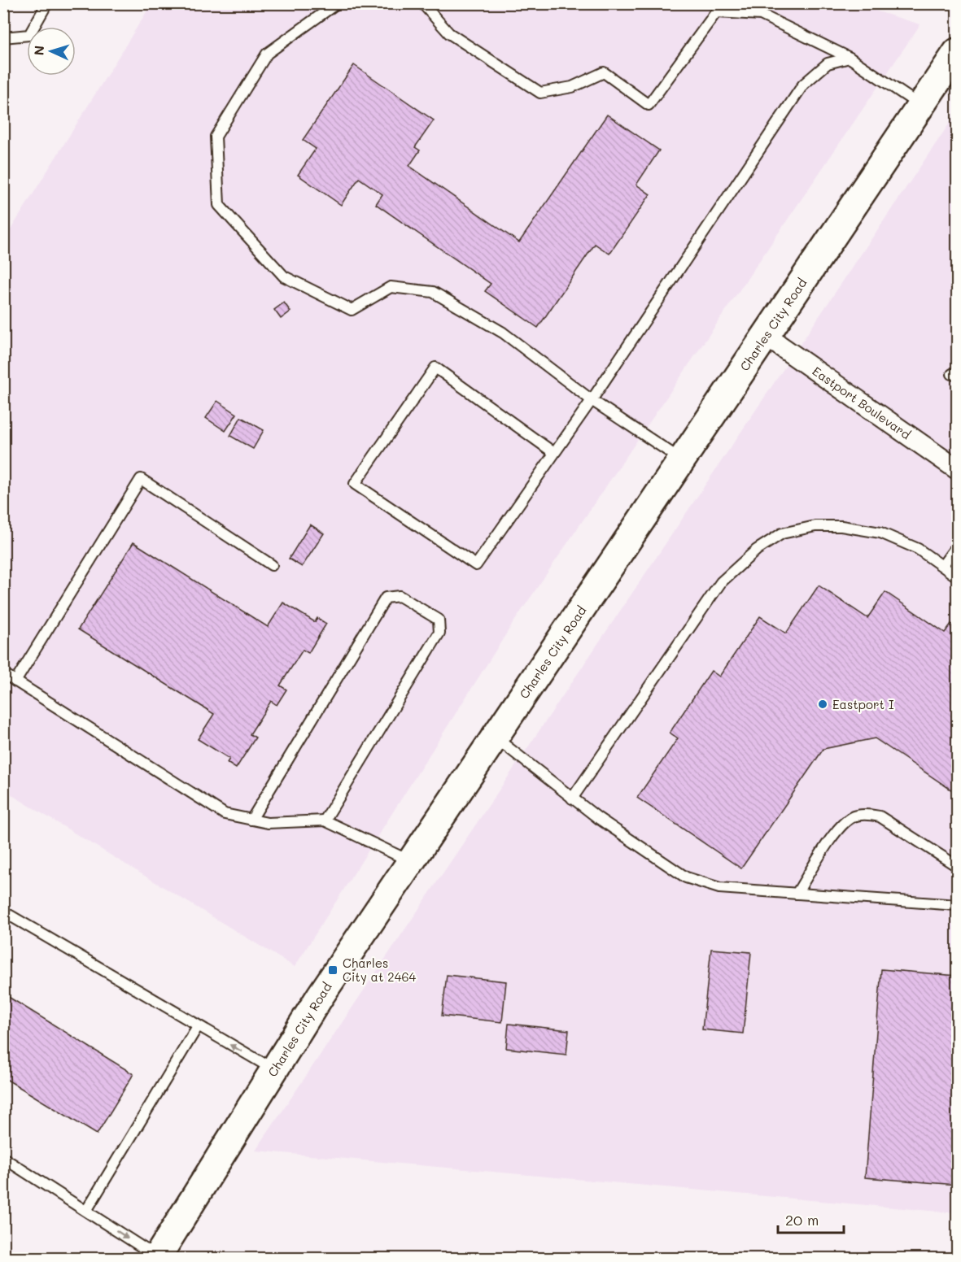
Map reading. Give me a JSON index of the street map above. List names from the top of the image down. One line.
{"streets":{"main road":["Charles City Road"],"street":["Eastport Boulevard"]},"crossings":[["Charles City Road","Eastport Boulevard"]],"places":{"other":["Eastport I"],"transit":["Charles City at 2464"]},"scale_bar":"20 m","north":"left"}
